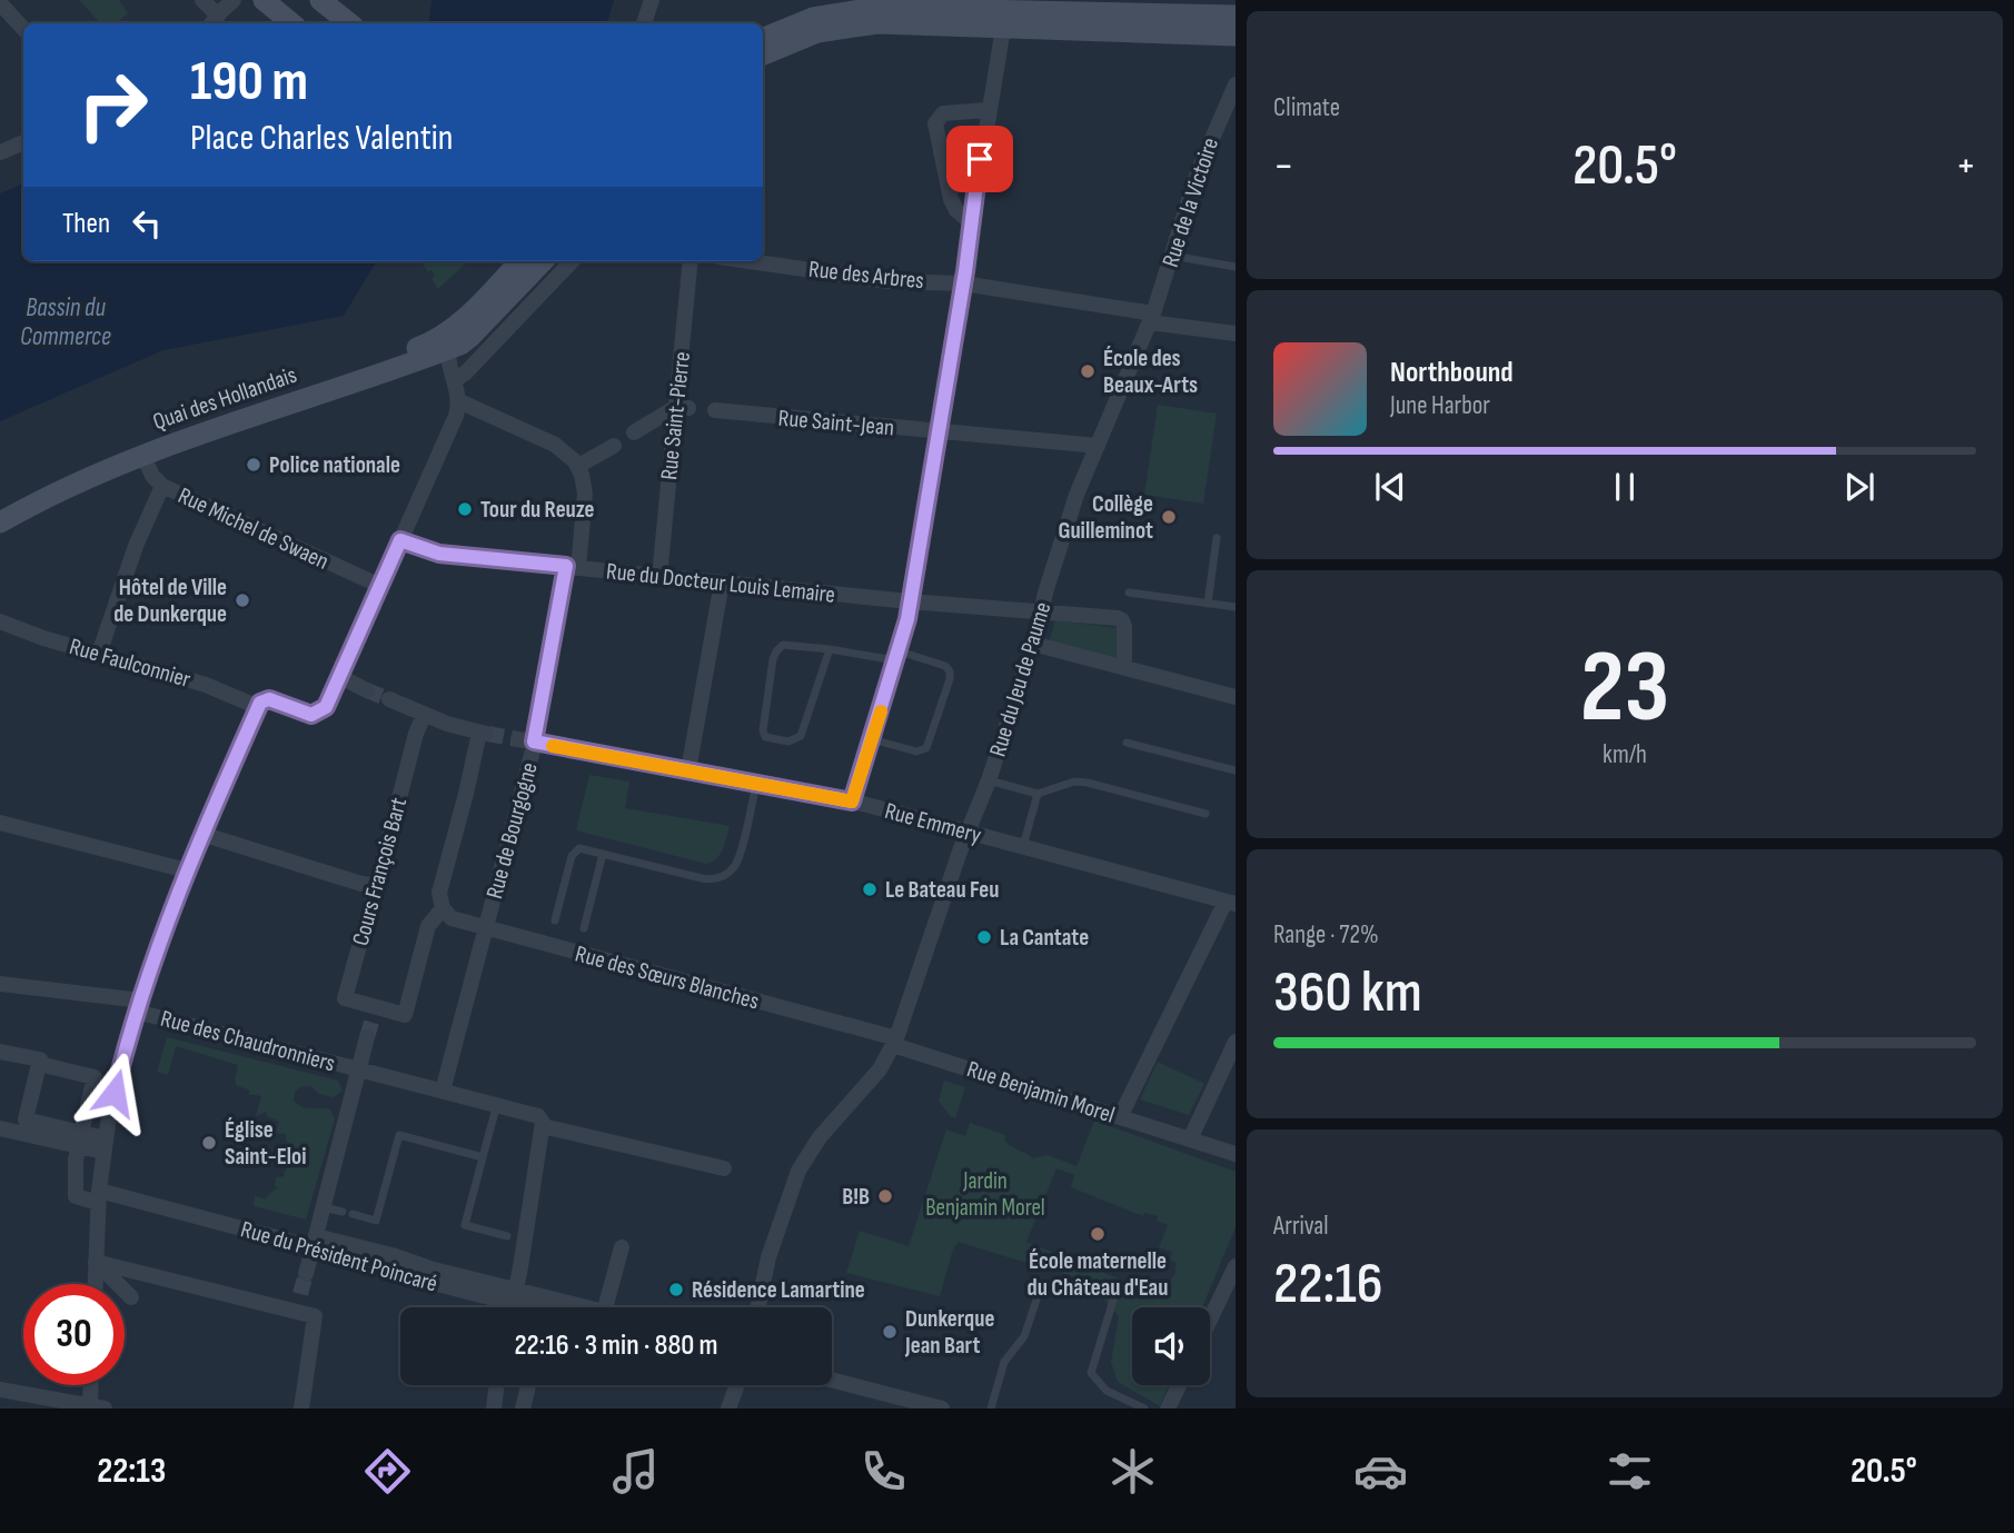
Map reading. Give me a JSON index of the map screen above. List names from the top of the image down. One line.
{"streets":{"street":["Rue de la Victoire","Rue des Arbres","Quai des Hollandais","Rue Saint-Pierre","Rue Saint-Jean","Rue Michel de Swaen","Rue du Docteur Louis Lemaire","Rue Faulconnier","Rue du Jeu de Paume","Rue Emmery","Rue de Bourgogne","Cours François Bart","Rue des Sœurs Blanches","Rue des Chaudronniers","Rue Benjamin Morel","Rue du Président Poincaré"]},"crossings":[["Rue de la Victoire","Rue des Arbres"],["Rue de la Victoire","Rue du Jeu de Paume"],["Rue des Arbres","Rue du Jeu de Paume"],["Quai des Hollandais","Rue Michel de Swaen"],["Rue Saint-Pierre","Rue du Docteur Louis Lemaire"],["Rue Saint-Jean","Rue du Jeu de Paume"],["Rue du Docteur Louis Lemaire","Rue du Jeu de Paume"],["Rue du Docteur Louis Lemaire","Rue de Bourgogne"],["Rue du Jeu de Paume","Rue Emmery"],["Rue du Jeu de Paume","Rue des Sœurs Blanches"],["Rue du Jeu de Paume","Rue Benjamin Morel"],["Rue Emmery","Rue de Bourgogne"],["Rue de Bourgogne","Rue des Sœurs Blanches"],["Rue de Bourgogne","Rue des Chaudronniers"],["Cours François Bart","Rue des Sœurs Blanches"],["Rue des Sœurs Blanches","Rue Benjamin Morel"]],"water":["Bassin du Commerce"],"parks":["Jardin Benjamin Morel"],"places":["École des Beaux-Arts","Police nationale","Tour du Reuze","Collège Guilleminot","Hôtel de Ville de Dunkerque","Le Bateau Feu","La Cantate","Église Saint-Eloi","B!B","École maternelle du Château d'Eau","Résidence Lamartine","Dunkerque Jean Bart"],"page":{"tile":["Climate",["23","km/h"],["Range · 72%","360 km"],["Arrival","22:16"]],"turn":["190 m","Place Charles Valentin"],"heat":["−","20.5°","+"],"then":"Then","song":["Northbound","June Harbor"],"limit":"30","trip":"22:16 · 3 min · 880 m","tabs":["22:13","20.5°"]}}
